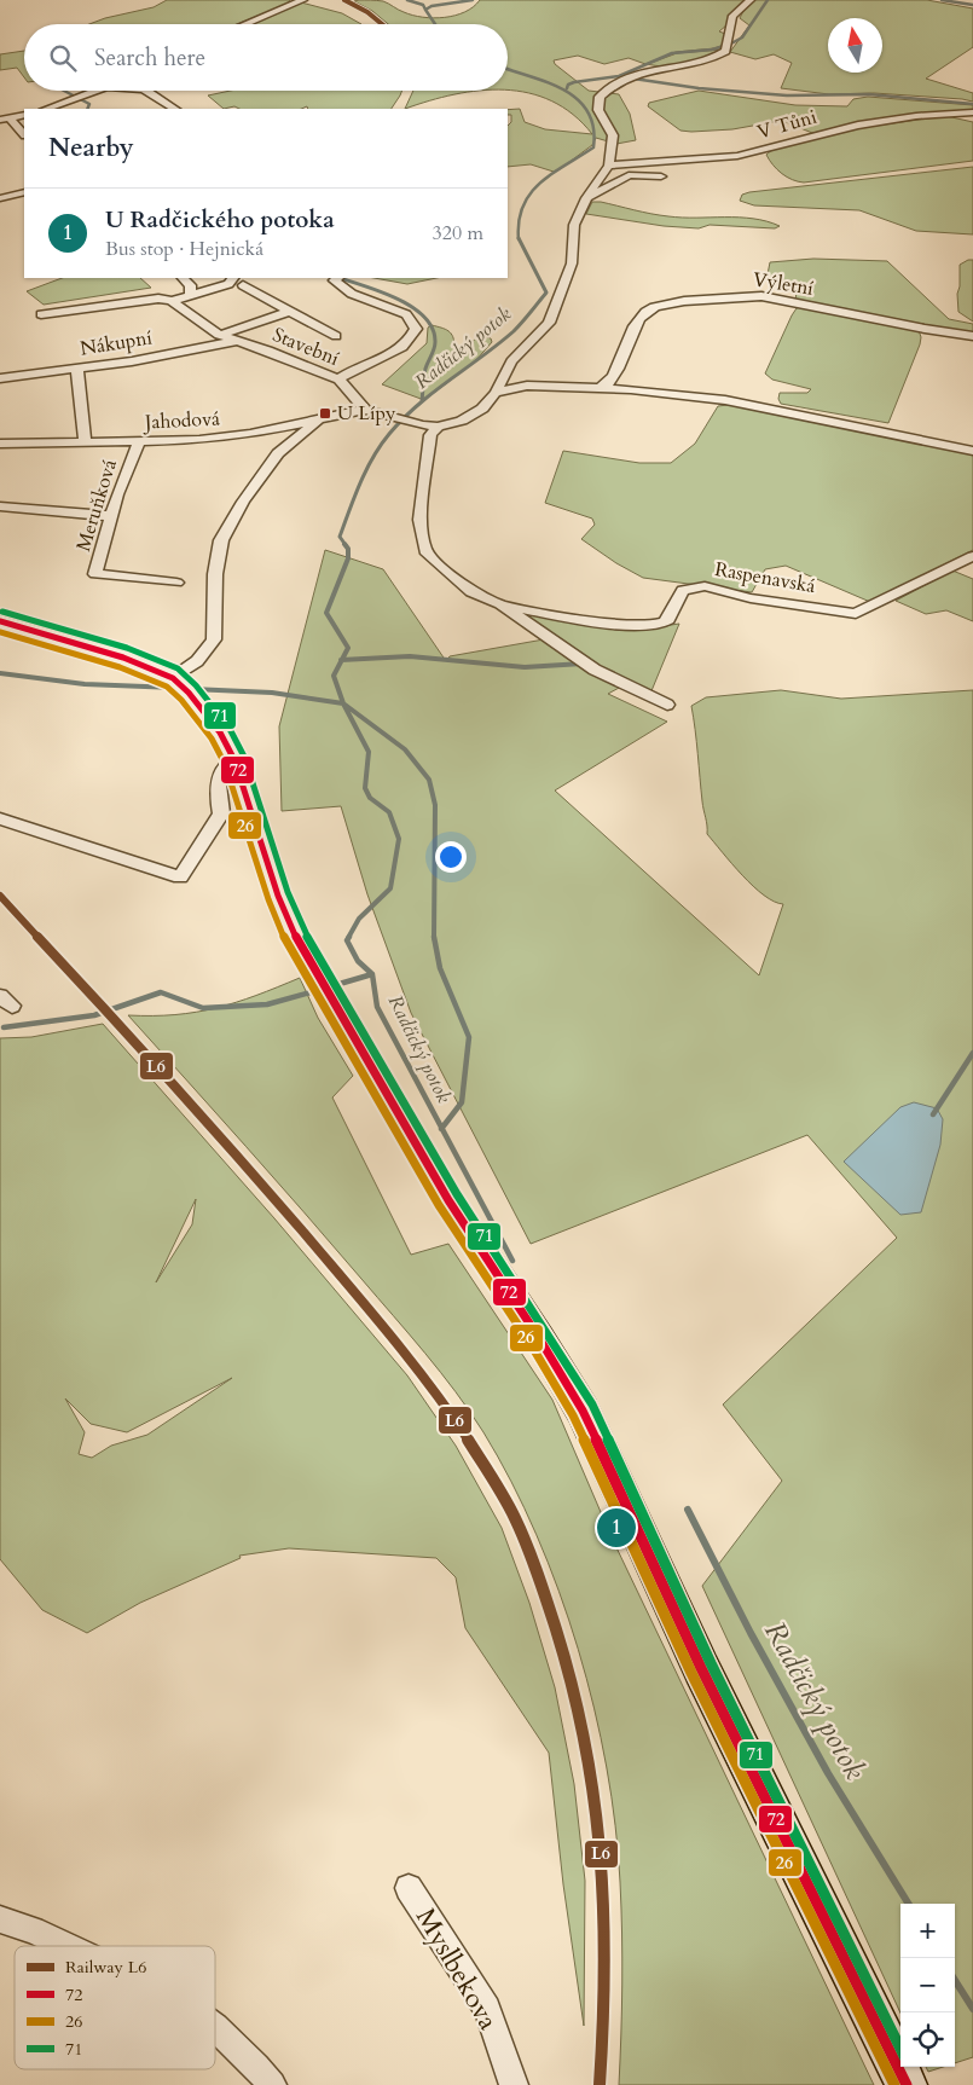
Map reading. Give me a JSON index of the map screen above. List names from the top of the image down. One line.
{"streets":{"street":["V Tůni","Výletní","Nákupní","Stavební","Jahodová","Meruňková","Raspenavská","Myslbekova"]},"crossings":[["Nákupní","Stavební"],["Nákupní","Meruňková"],["Stavební","Jahodová"],["Jahodová","Meruňková"]],"water":["Radčický potok"],"places":{"transit":["U Lípy"]},"lines":["rail line L6","transit line 71","transit line 72","transit line 26"],"legend":["Railway L6","72","26","71"],"north":"top","page":{"search":"Search here","heading":"Nearby","list":[{"mark":"1","name":"U Radčického potoka","note":"Bus stop · Hejnická","value":"320 m"}],"pins":"1","map_buttons":["+","−"]}}
